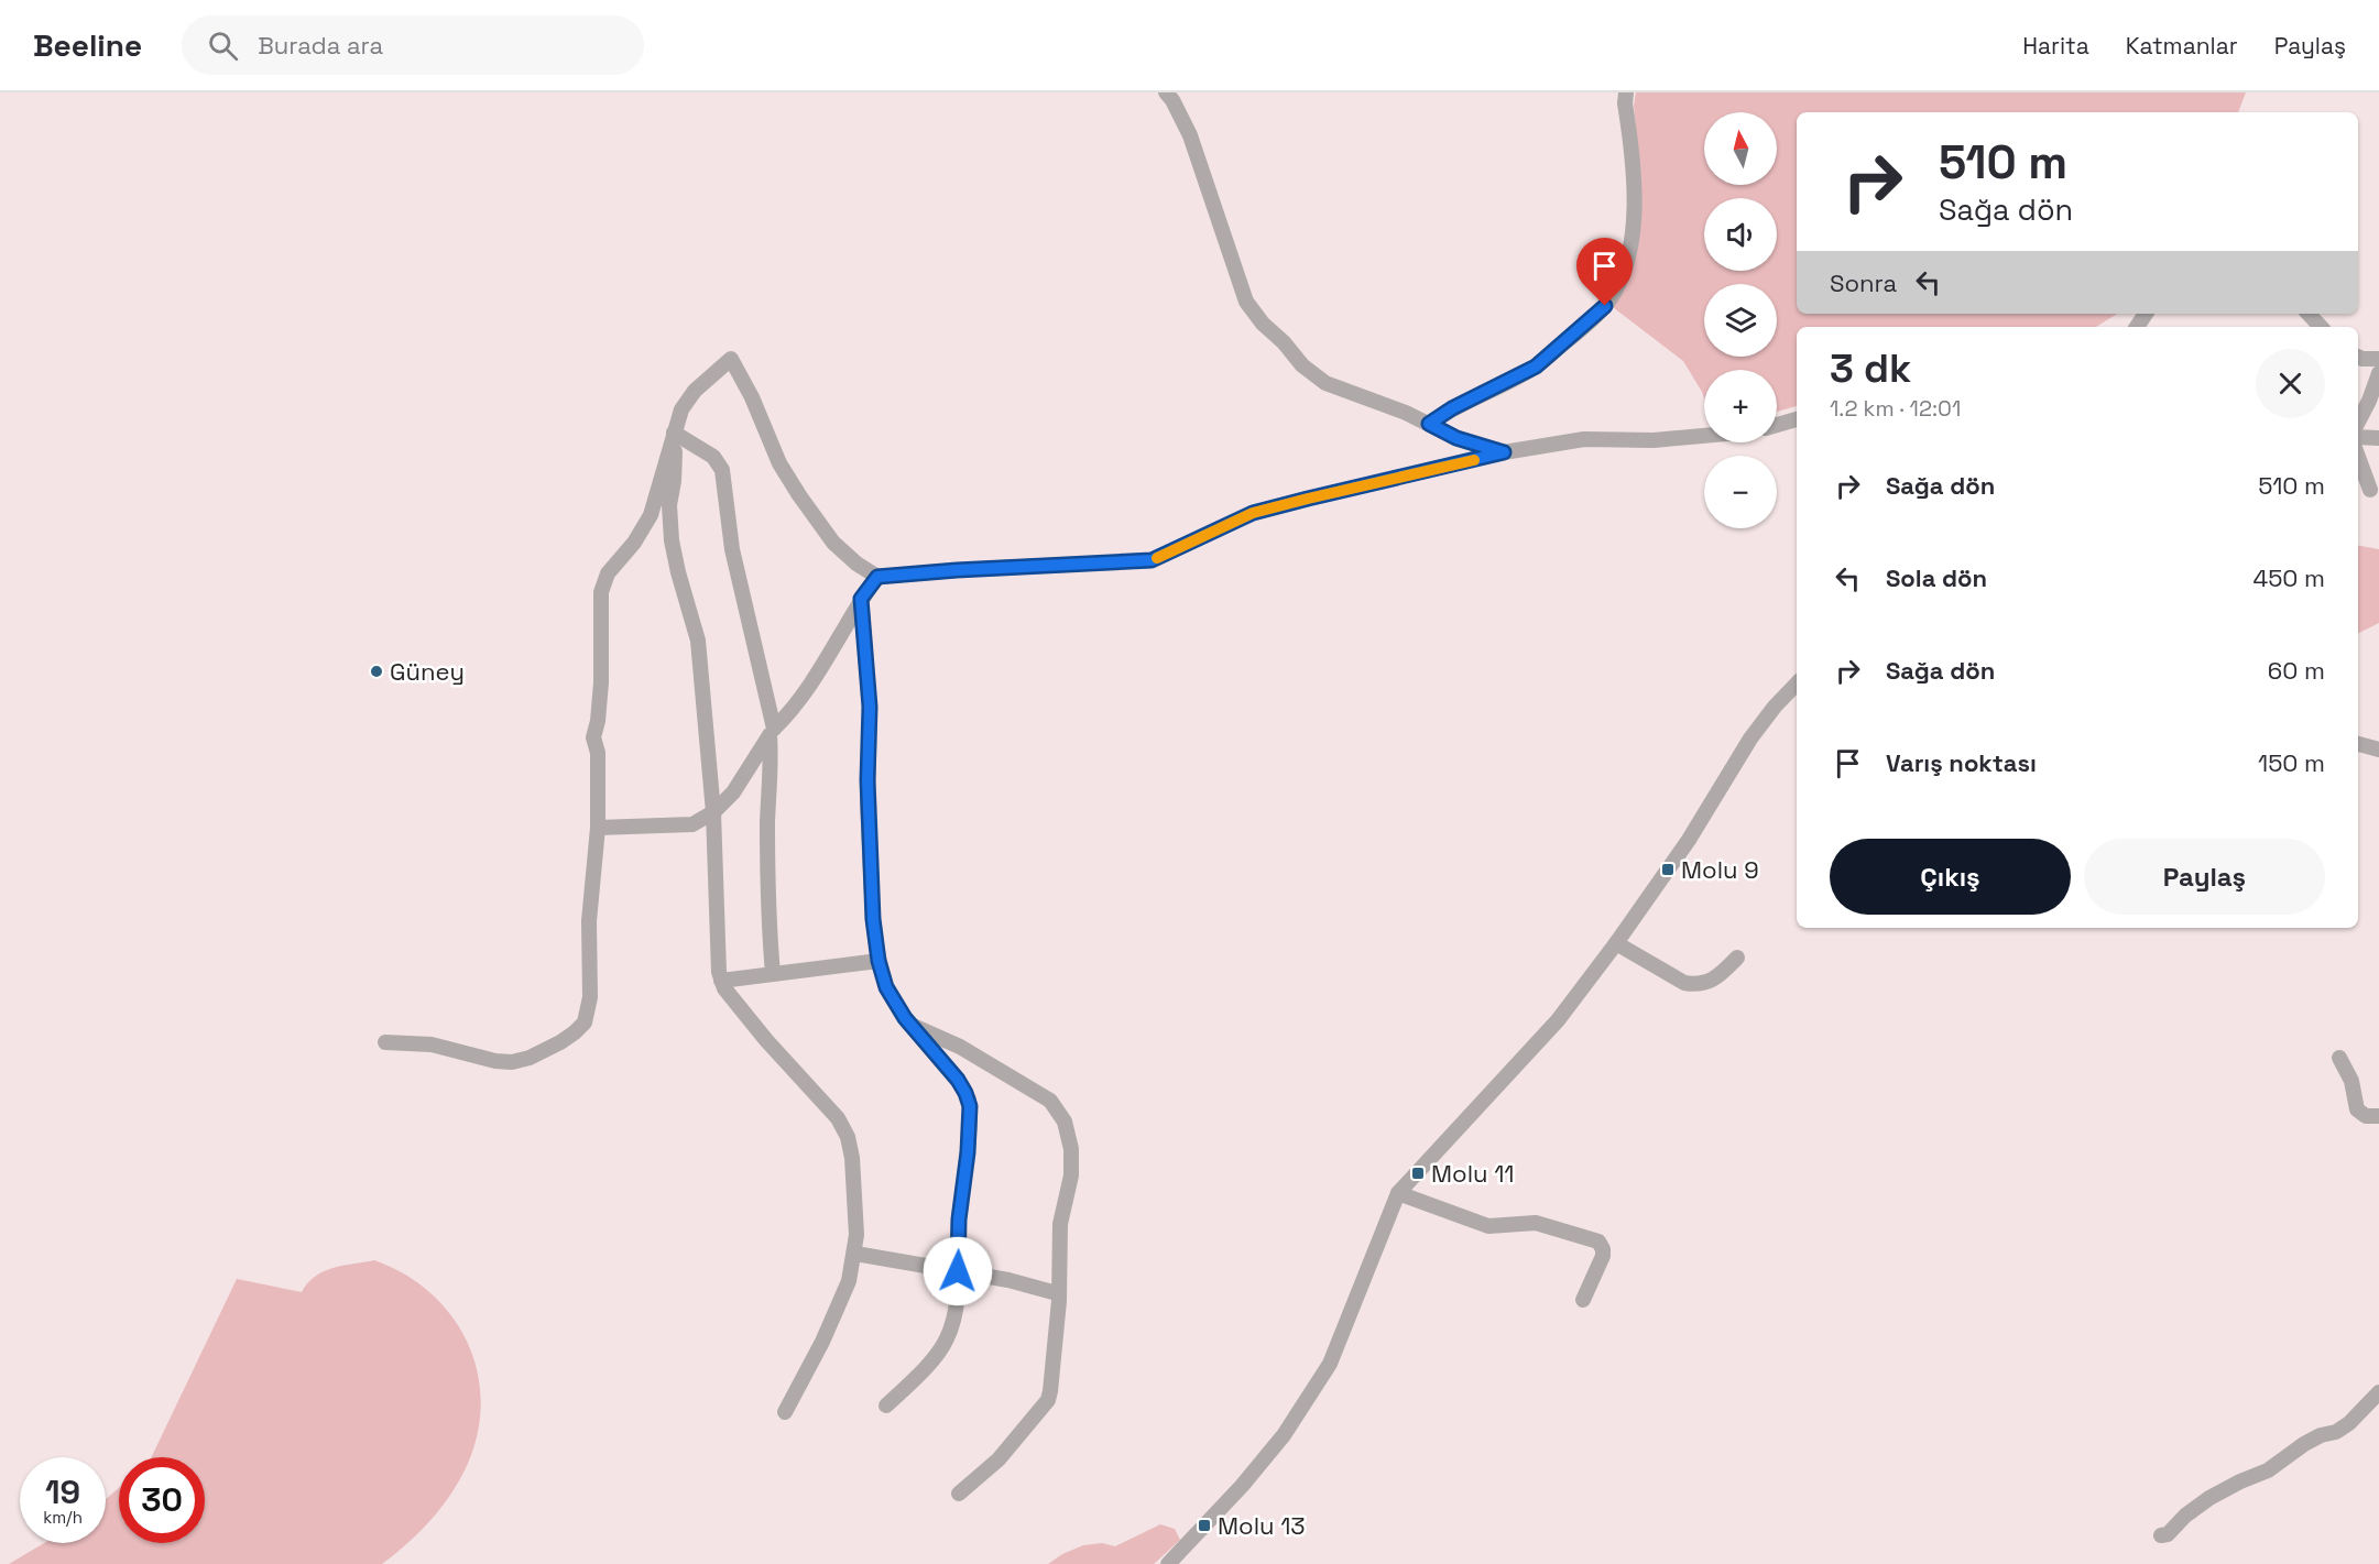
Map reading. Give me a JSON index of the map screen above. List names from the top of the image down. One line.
{"places":{"other":["Güney"],"transit":["Molu 9","Molu 11","Molu 13"]},"north":"top","page":{"header":"Beeline","search":"Burada ara","nav":["Harita","Katmanlar","Paylaş"],"map_buttons":["+","−"],"turn":["510 m","Sağa dön"],"then":"Sonra","heading":["3 dk","1.2 km · 12:01"],"list":[{"name":"Sağa dön","value":"510 m"},{"name":"Sola dön","value":"450 m"},{"name":"Sağa dön","value":"60 m"},{"name":"Varış noktası","value":"150 m"}],"buttons":["Çıkış","Paylaş"],"speed":"19 km/h","limit":"30"}}
